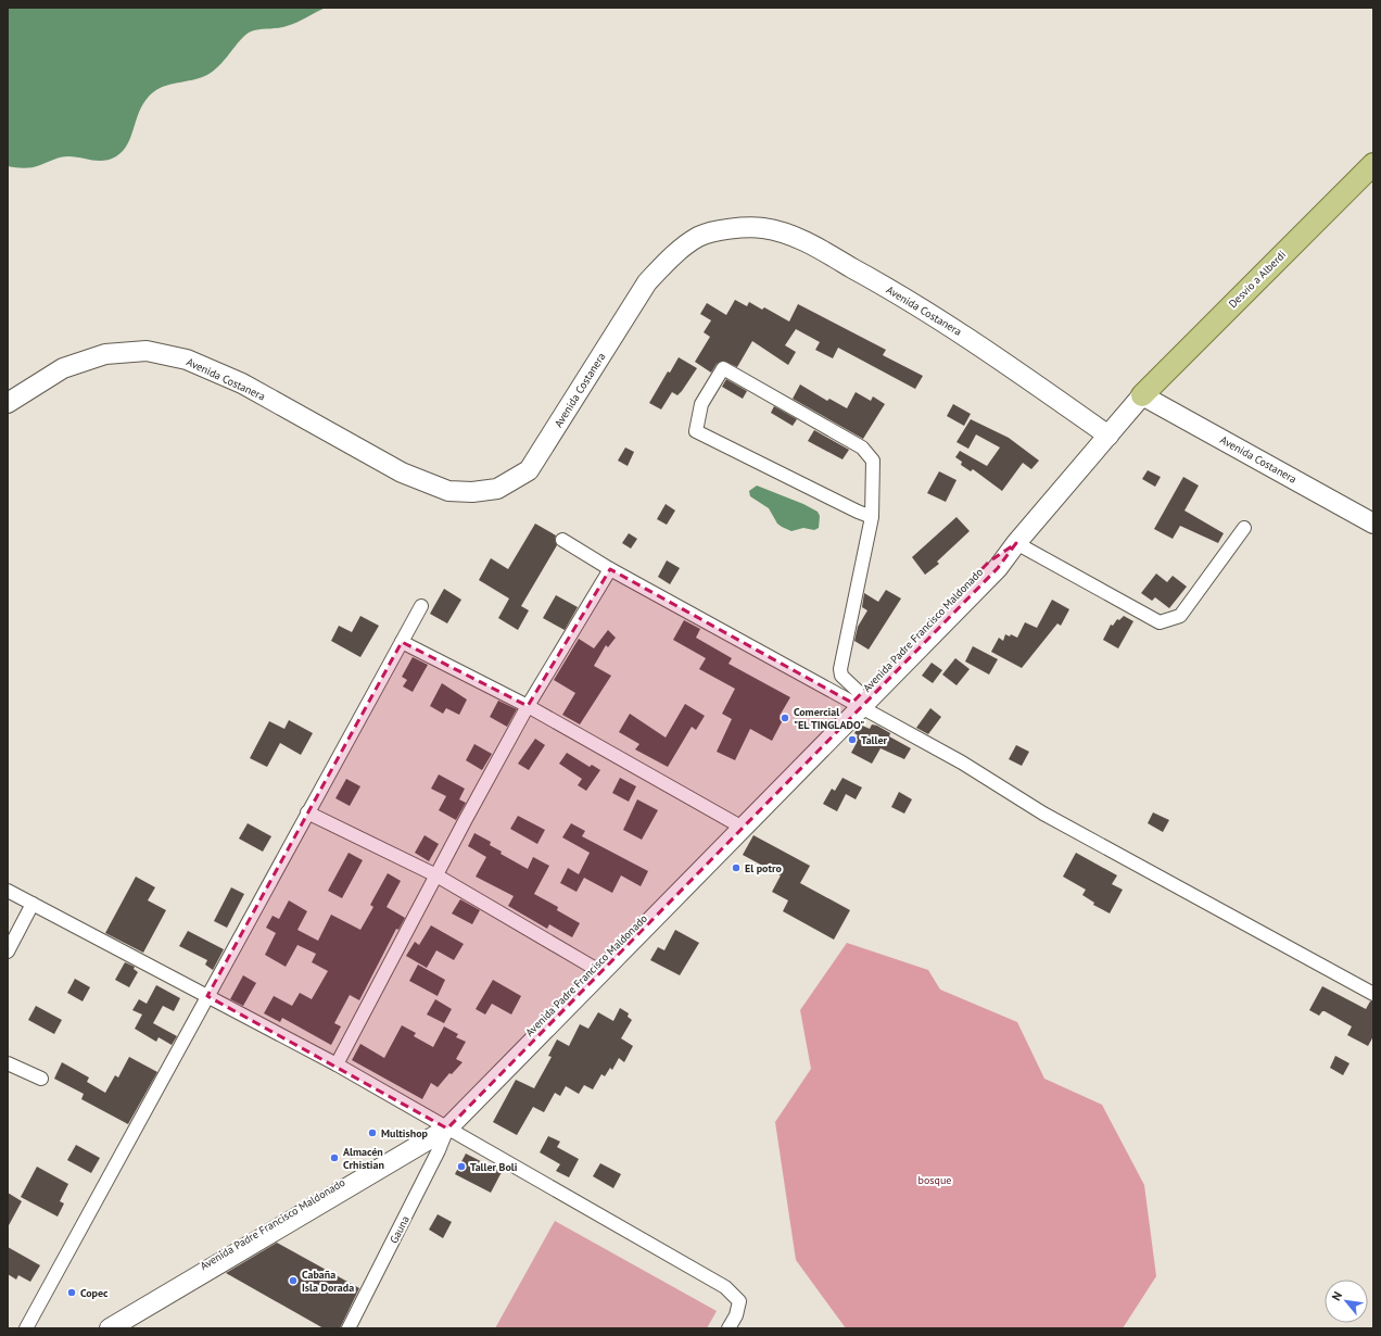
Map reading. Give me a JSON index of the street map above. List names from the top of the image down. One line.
{"streets":{"main road":["Desvío a Alberdi","Avenida Costanera","Avenida Padre Francisco Maldonado"],"street":["Gauna"]},"crossings":[["Desvío a Alberdi","Avenida Costanera"],["Desvío a Alberdi","Avenida Padre Francisco Maldonado"],["Avenida Costanera","Avenida Padre Francisco Maldonado"],["Avenida Padre Francisco Maldonado","Gauna"]],"parks":["bosque"],"places":["Comercial \"EL TINGLADO\"","Taller","El potro","Multishop","Almacén Crhistian","Taller Boli","Cabaña Isla Dorada","Copec"],"north":"top left"}
